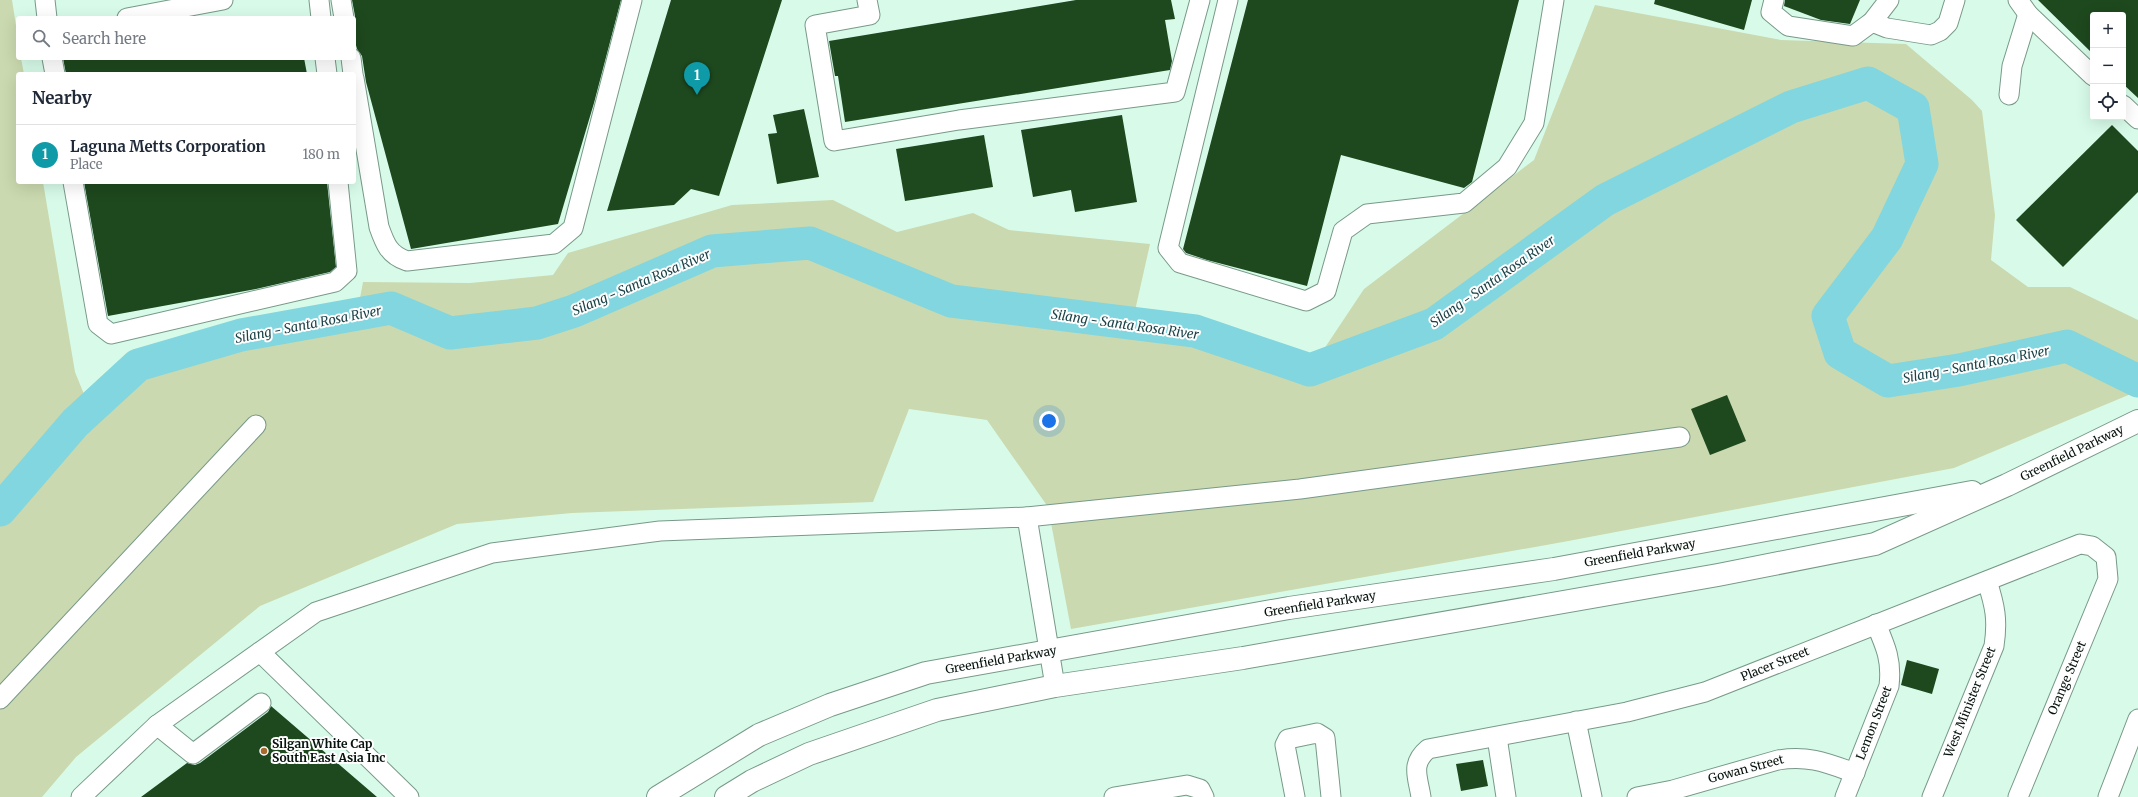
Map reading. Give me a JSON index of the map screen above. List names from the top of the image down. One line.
{"streets":{"main road":["Greenfield Parkway"],"street":["Placer Street","Orange Street","West Minister Street","Lemon Street","Gowan Street"]},"crossings":[["Placer Street","Orange Street"],["Placer Street","West Minister Street"],["Placer Street","Lemon Street"],["Lemon Street","Gowan Street"]],"water":["Silang - Santa Rosa River"],"places":["Silgan White Cap South East Asia Inc"],"page":{"map_buttons":["+","−"],"search":"Search here","pins":"1","heading":"Nearby","list":[{"mark":"1","name":"Laguna Metts Corporation","note":"Place","value":"180 m"}]}}
